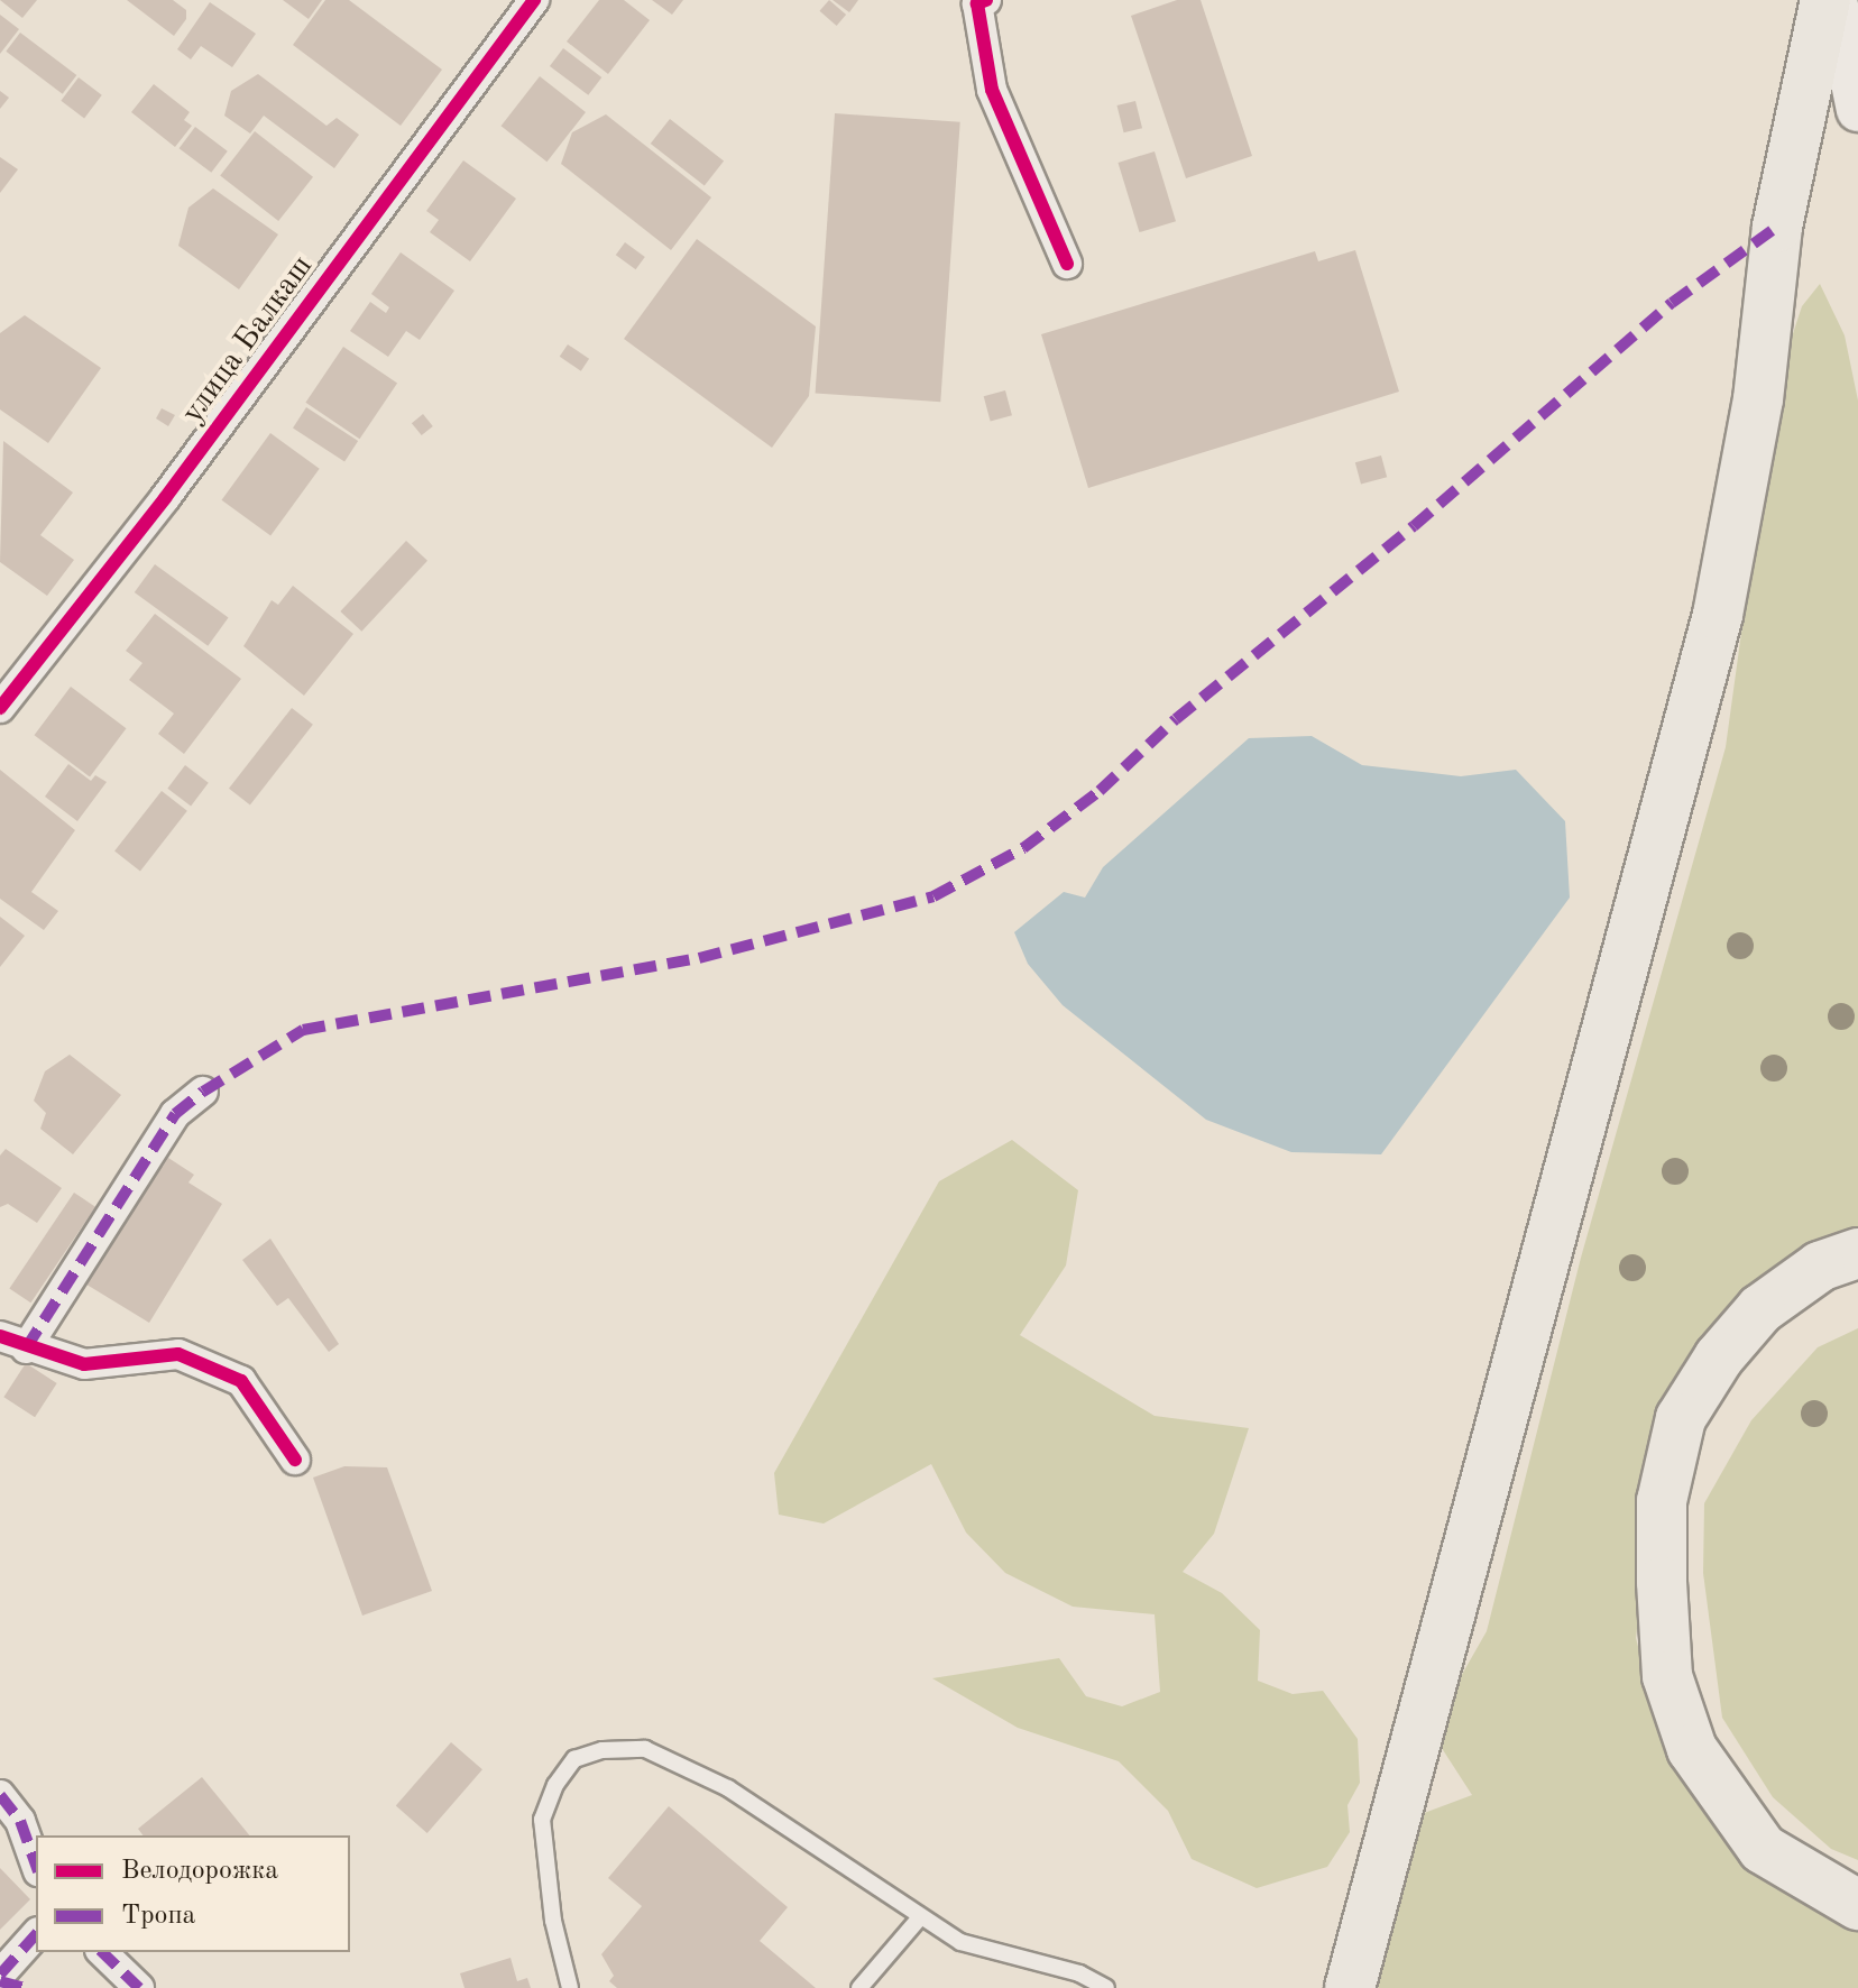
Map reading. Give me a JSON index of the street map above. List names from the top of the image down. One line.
{"streets":{"street":["улица Балкаш"]},"legend":["Велодорожка","Тропа"]}
